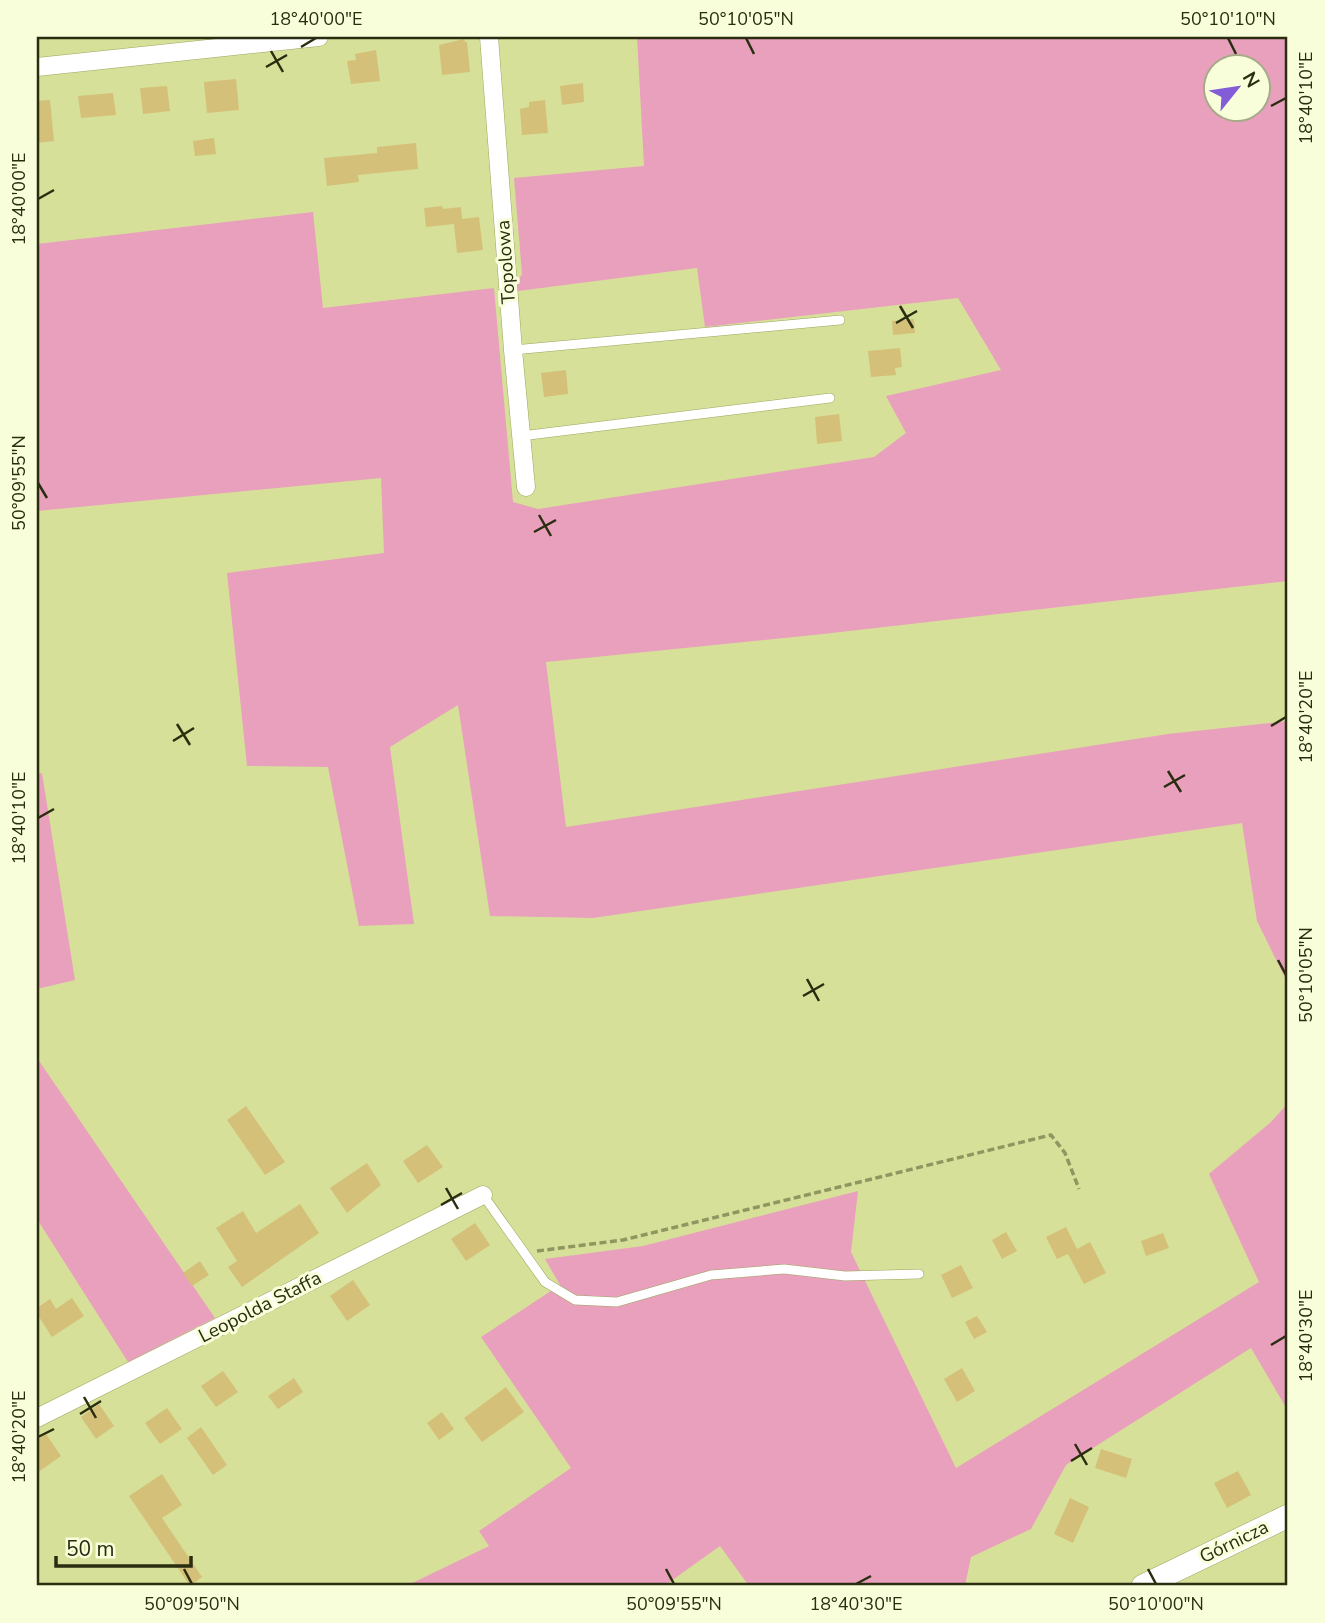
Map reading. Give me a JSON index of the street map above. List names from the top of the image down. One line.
{"streets":{"street":["Topolowa","Leopolda Staffa","Górnicza"]},"scale_bar":"50 m","north":"top right","coordinates":["18°40'00\"E","50°10'05\"N","50°10'10\"N","18°40'10\"E","50°09'55\"N","18°40'20\"E","18°40'30\"E","50°09'50\"N","50°10'00\"N"]}
